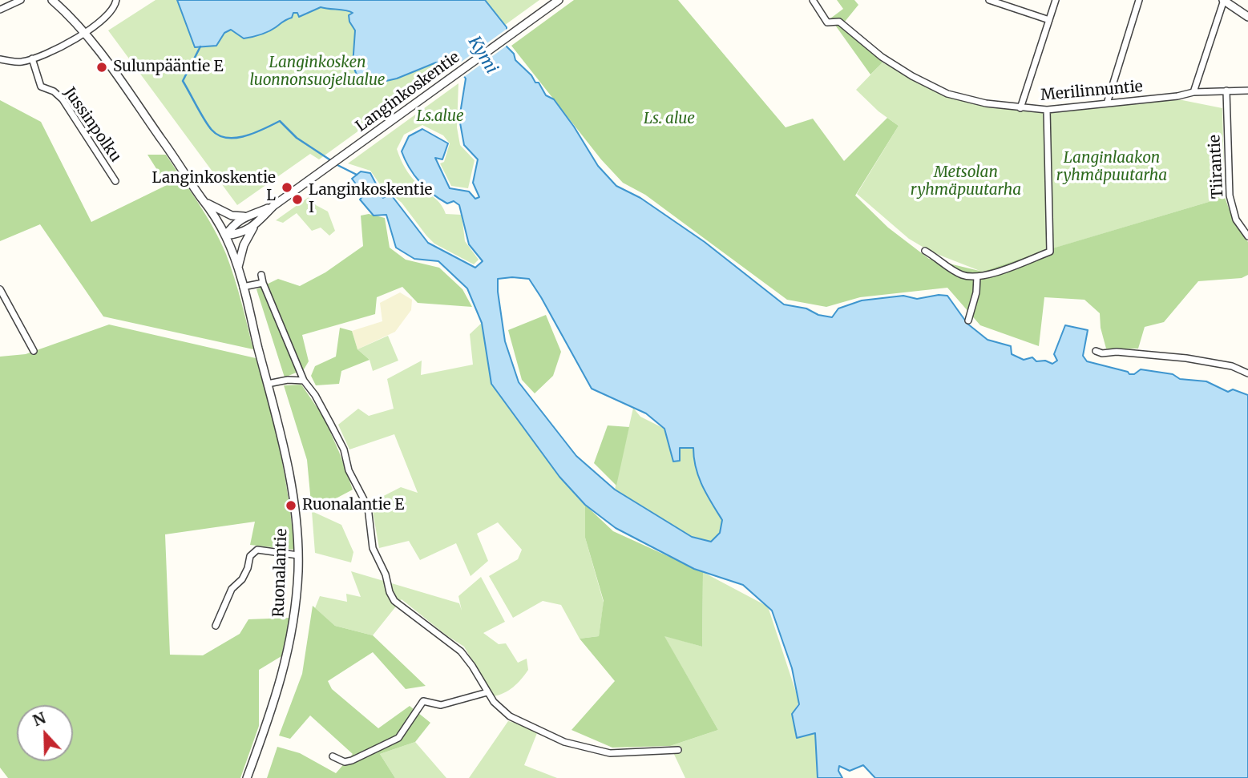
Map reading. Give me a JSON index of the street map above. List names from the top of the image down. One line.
{"streets":{"street":["Merilinnuntie","Langinkoskentie","Jussinpolku","Tiirantie","Ruonalantie"]},"crossings":[["Merilinnuntie","Tiirantie"],["Langinkoskentie","Ruonalantie"]],"water":["Kymi"],"parks":["Langinkosken luonnonsuojelualue","Ls.alue","Ls. alue","Langinlaakon ryhmäpuutarha","Metsolan ryhmäpuutarha"],"places":["Sulunpääntie E","Langinkoskentie L","Langinkoskentie I","Ruonalantie E"],"north":"top"}
